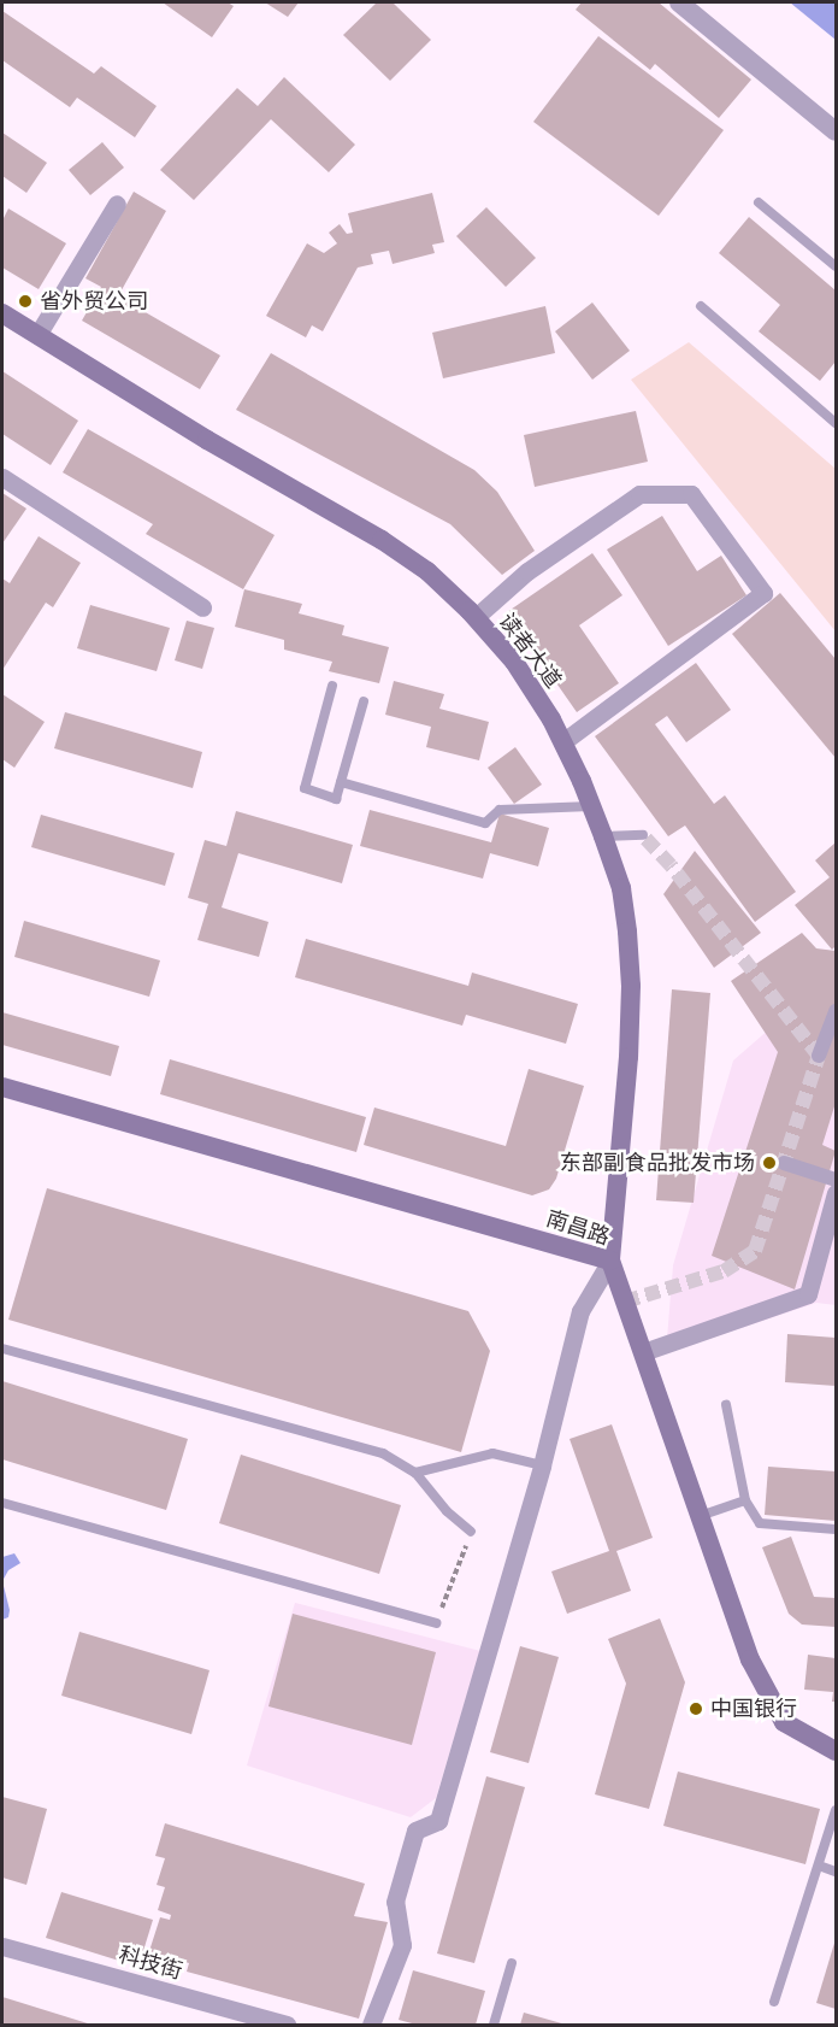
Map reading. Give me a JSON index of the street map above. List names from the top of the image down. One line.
{"streets":{"main road":["读者大道","南昌路"],"street":["科技街"]},"crossings":[["读者大道","南昌路"]],"places":["省外贸公司","东部副食品批发市场","中国银行"]}
